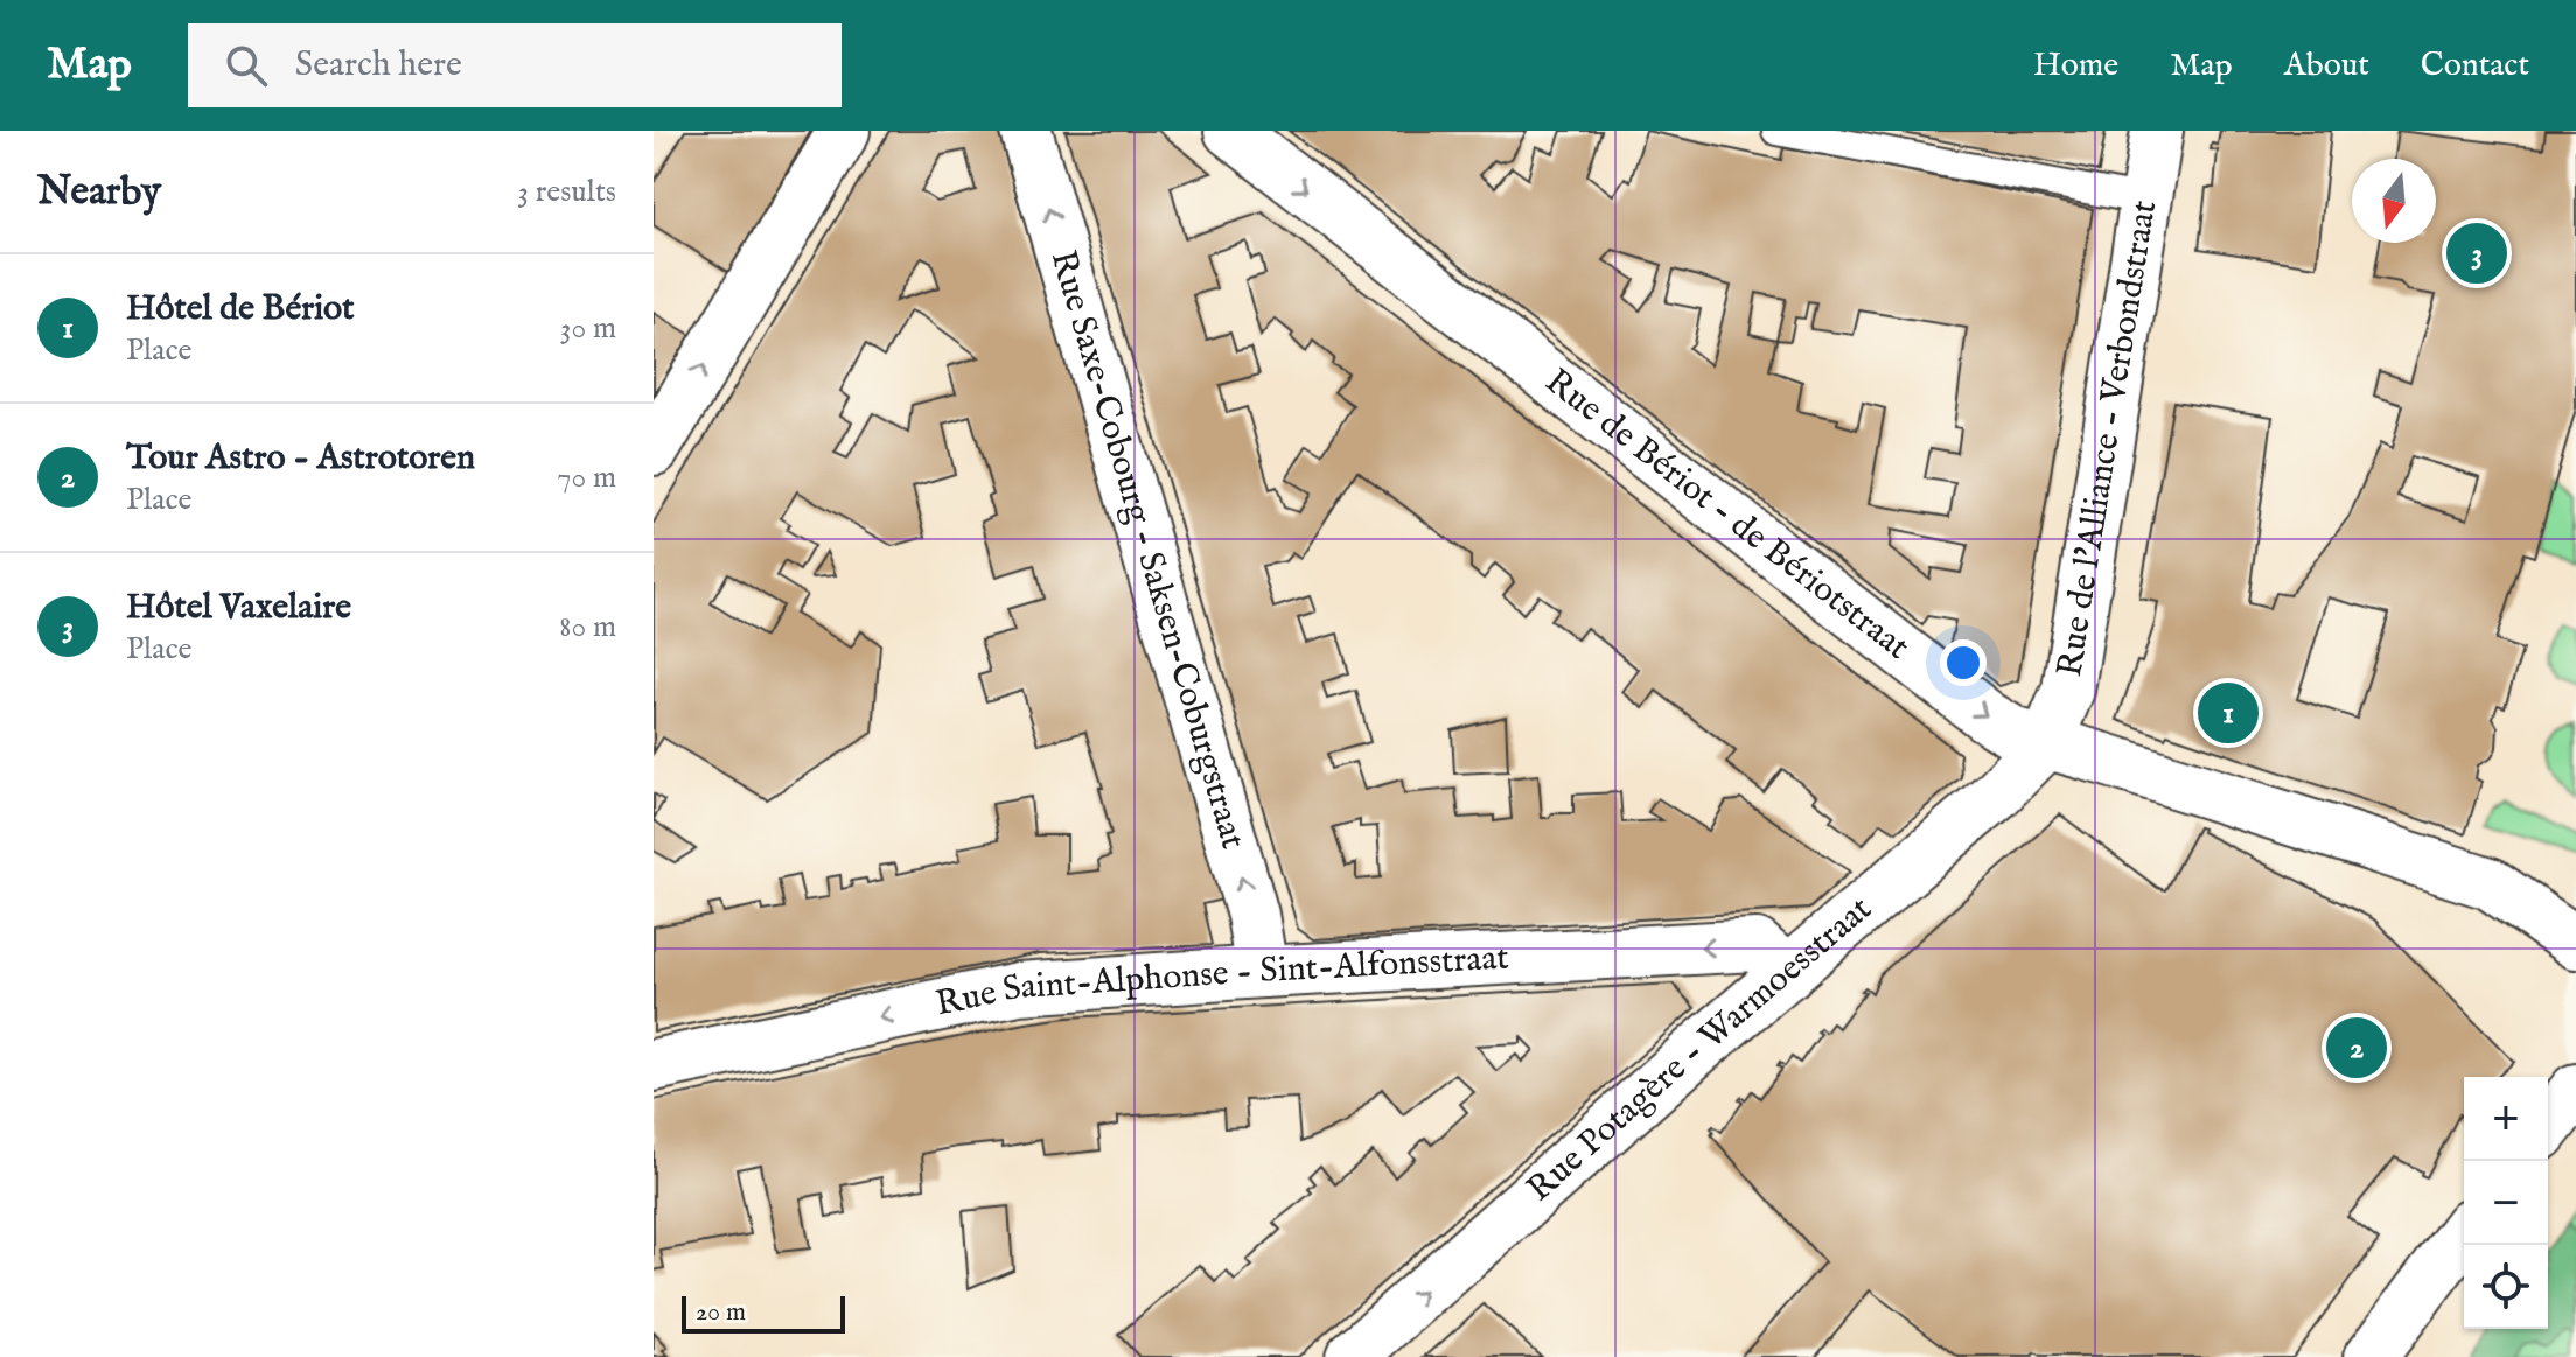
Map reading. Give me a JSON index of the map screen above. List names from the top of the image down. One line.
{"streets":{"street":["Rue de l'Alliance - Verbondstraat","Rue de Bériot - de Bériotstraat","Rue Saxe-Cobourg - Saksen-Coburgstraat","Rue Saint-Alphonse - Sint-Alfonsstraat","Rue Potagère - Warmoesstraat"]},"crossings":[["Rue de l'Alliance - Verbondstraat","Rue de Bériot - de Bériotstraat"],["Rue de l'Alliance - Verbondstraat","Rue Potagère - Warmoesstraat"],["Rue de Bériot - de Bériotstraat","Rue Potagère - Warmoesstraat"],["Rue Saxe-Cobourg - Saksen-Coburgstraat","Rue Saint-Alphonse - Sint-Alfonsstraat"],["Rue Saint-Alphonse - Sint-Alfonsstraat","Rue Potagère - Warmoesstraat"]],"one_way":["Rue de Bériot - de Bériotstraat","Rue Saxe-Cobourg - Saksen-Coburgstraat","Rue Saint-Alphonse - Sint-Alfonsstraat","Rue Potagère - Warmoesstraat"],"scale_bar":"20 m","north":"bottom","page":{"header":"Map","search":"Search here","nav":["Home","Map","About","Contact"],"heading":["Nearby","3 results"],"pins":["3","1","2"],"list":[{"mark":"1","name":"Hôtel de Bériot","note":"Place","value":"30 m"},{"mark":"2","name":"Tour Astro - Astrotoren","note":"Place","value":"70 m"},{"mark":"3","name":"Hôtel Vaxelaire","note":"Place","value":"80 m"}],"map_buttons":["+","−"],"scale":"20 m"}}
